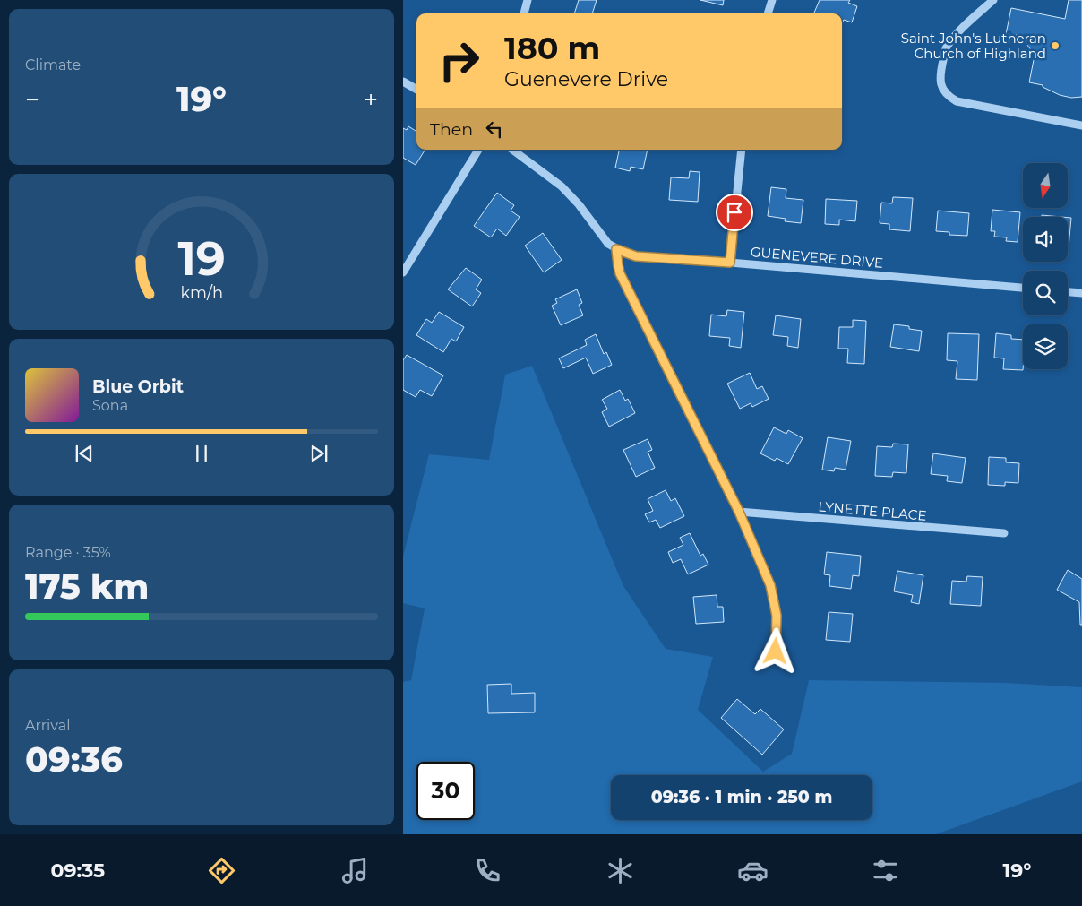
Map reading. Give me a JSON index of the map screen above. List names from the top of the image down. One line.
{"streets":{"street":["GUENEVERE DRIVE","LYNETTE PLACE"]},"places":["Saint John's Lutheran Church of Highland"],"north":"bottom","page":{"tile":["Climate",["Range · 35%","175 km"],["Arrival","09:36"]],"turn":["180 m","Guenevere Drive"],"heat":["−","19°","+"],"then":"Then","song":["Blue Orbit","Sona"],"limit":"30","trip":"09:36 · 1 min · 250 m","tabs":["09:35","19°"],"gauge":["19","km/h"]}}
